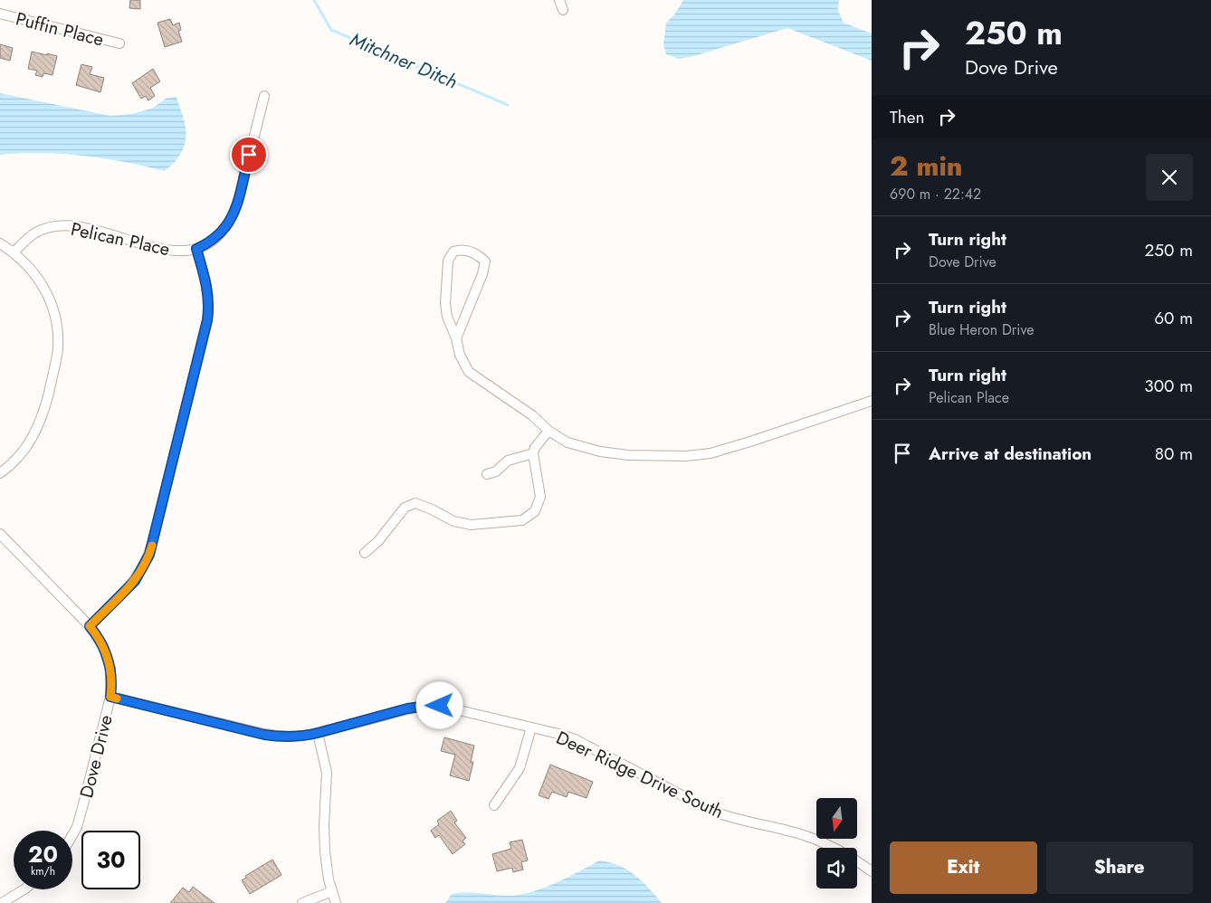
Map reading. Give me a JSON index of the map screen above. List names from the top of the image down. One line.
{"streets":{"street":["Puffin Place","Pelican Place","Dove Drive","Deer Ridge Drive South"]},"crossings":[["Dove Drive","Deer Ridge Drive South"]],"water":["Mitchner Ditch"],"north":"bottom","page":{"turn":["250 m","Dove Drive"],"then":"Then","heading":["2 min","690 m · 22:42"],"list":[{"name":"Turn right","note":"Dove Drive","value":"250 m"},{"name":"Turn right","note":"Blue Heron Drive","value":"60 m"},{"name":"Turn right","note":"Pelican Place","value":"300 m"},{"name":"Arrive at destination","value":"80 m"}],"speed":"20 km/h","limit":"30","buttons":["Exit","Share"]}}
